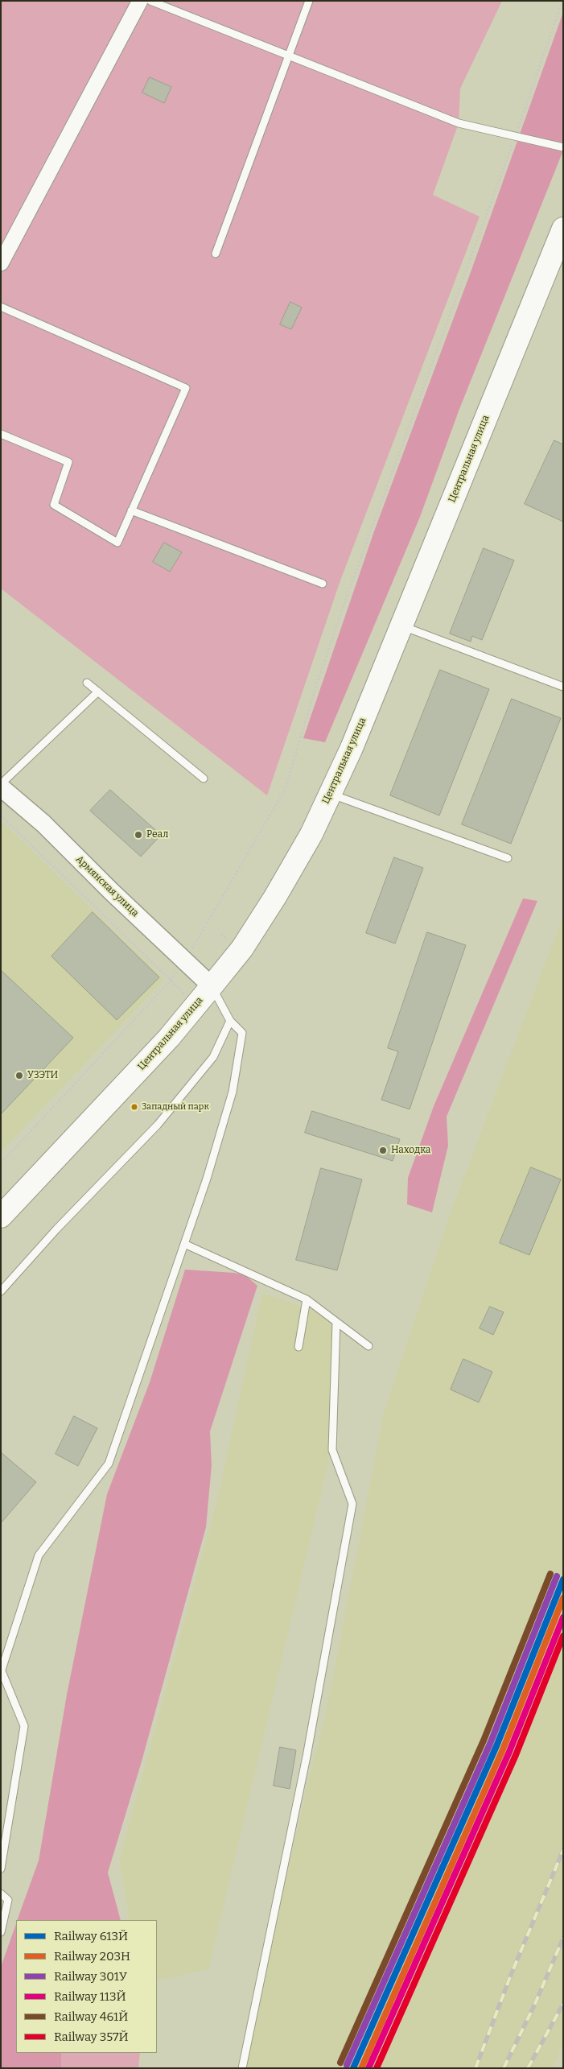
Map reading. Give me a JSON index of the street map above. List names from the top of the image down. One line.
{"streets":{"main road":["Центральная улица"],"street":["Армянская улица"]},"crossings":[["Центральная улица","Армянская улица"]],"places":["Реал","УЗЭТИ","Западный парк","Находка"],"lines":["rail line 461Й","rail line 301У","rail line 613Й","rail line 203Н","rail line 113Й","rail line 357Й"],"legend":["Railway 613Й","Railway 203Н","Railway 301У","Railway 113Й","Railway 461Й","Railway 357Й"]}
